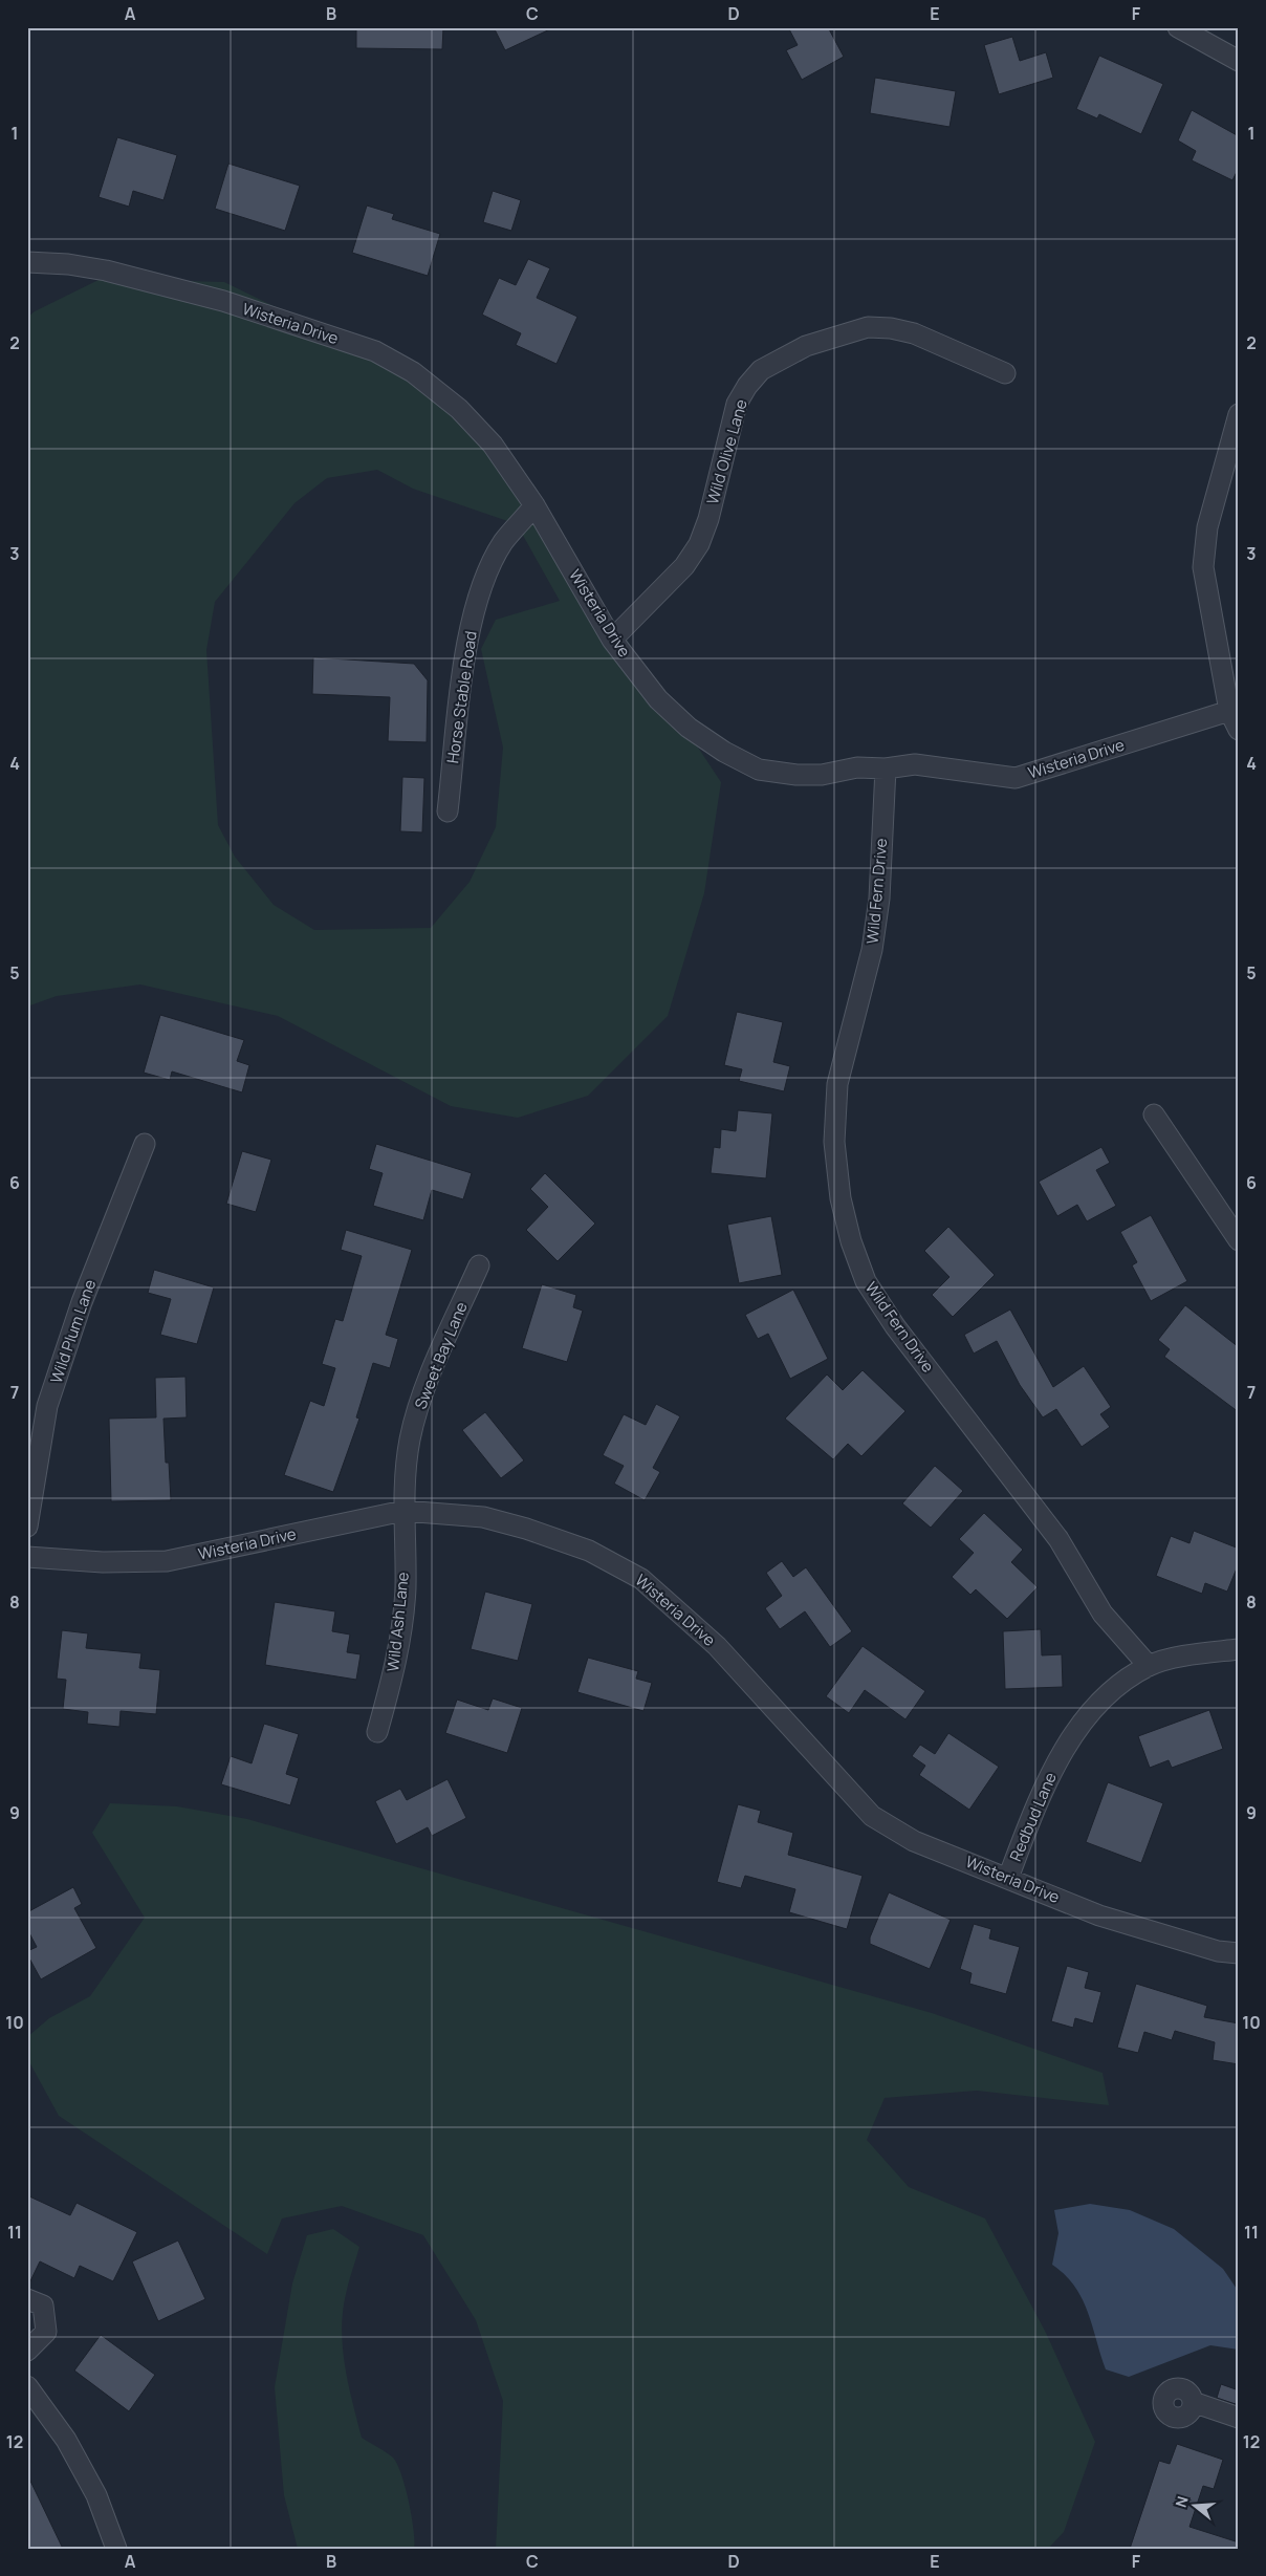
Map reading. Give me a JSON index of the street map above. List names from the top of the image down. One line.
{"streets":{"street":["Wisteria Drive","Wild Olive Lane","Horse Stable Road","Wild Fern Drive","Wild Plum Lane","Sweet Bay Lane","Wild Ash Lane","Redbud Lane"]},"crossings":[["Wisteria Drive","Wild Olive Lane"],["Wisteria Drive","Horse Stable Road"],["Wisteria Drive","Wild Fern Drive"],["Wisteria Drive","Sweet Bay Lane"],["Wisteria Drive","Wild Ash Lane"],["Wisteria Drive","Redbud Lane"],["Wild Fern Drive","Redbud Lane"],["Sweet Bay Lane","Wild Ash Lane"]],"north":"left","grid":{"columns":["A","B","C","D","E","F"],"rows":["1","2","3","4","5","6","7","8","9","10","11","12"]}}
